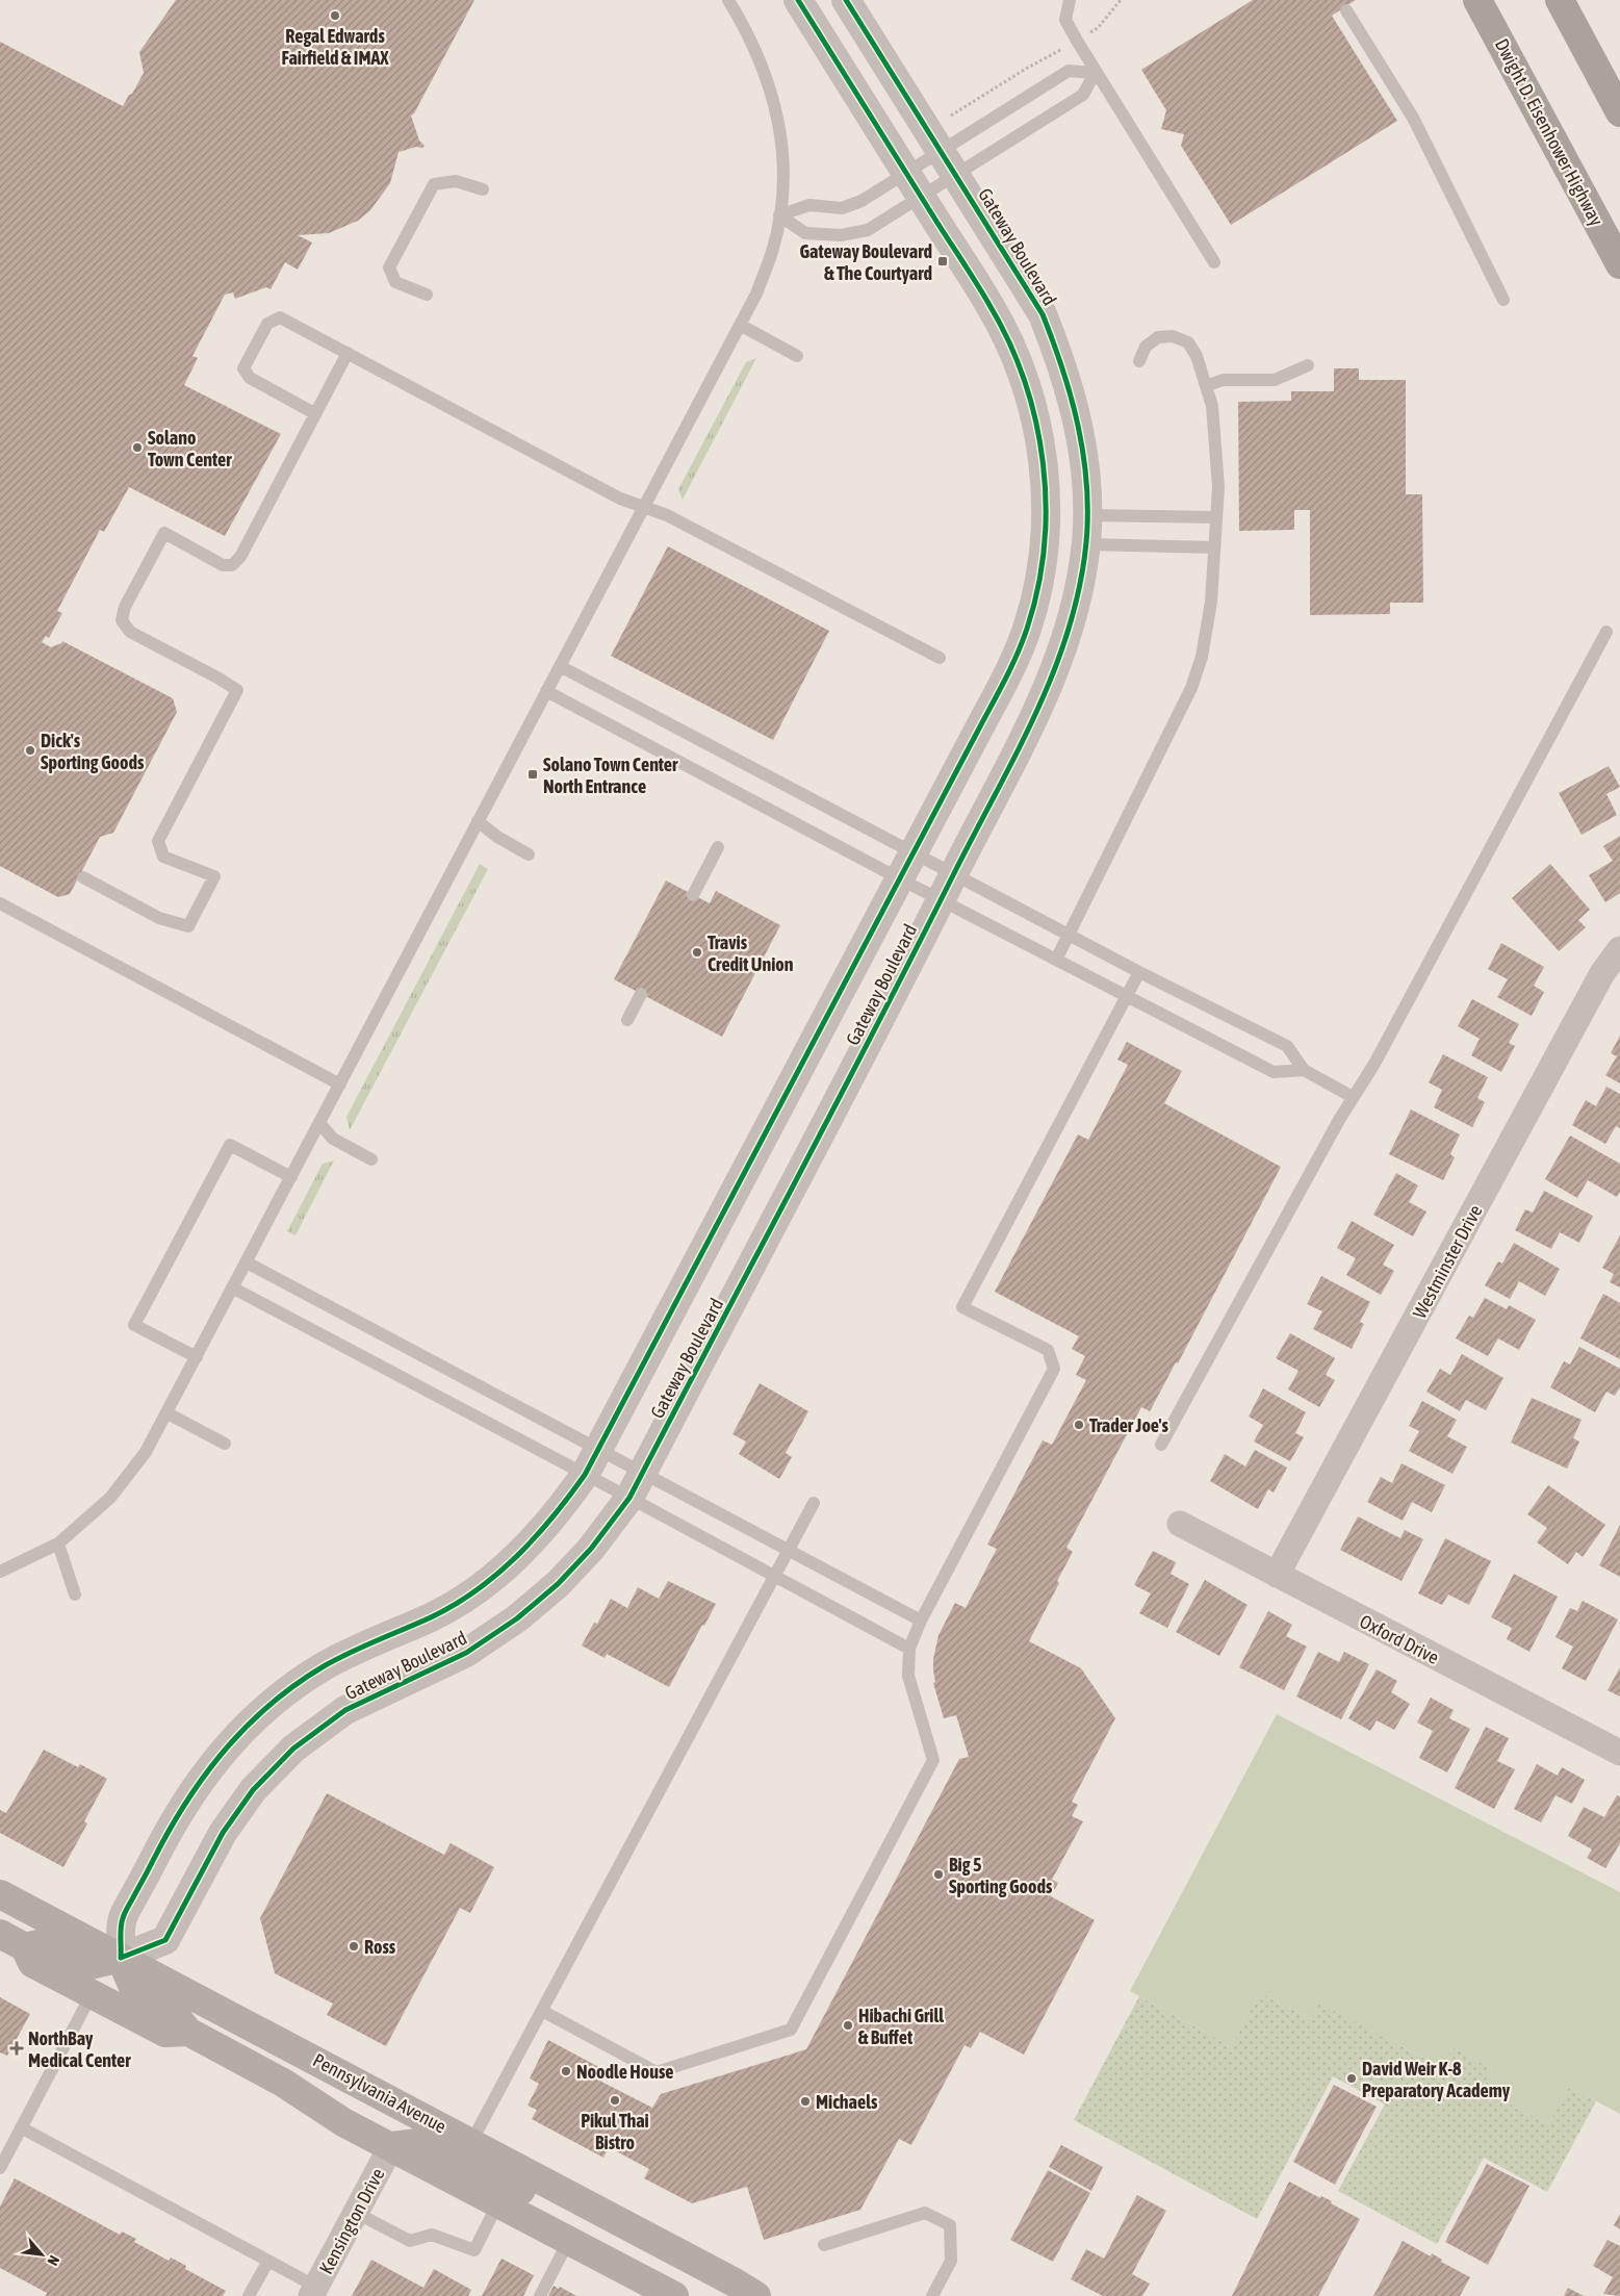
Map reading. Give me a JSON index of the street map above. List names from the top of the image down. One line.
{"streets":{"highway":["Dwight D. Eisenhower Highway"],"main road":["Pennsylvania Avenue"],"street":["Gateway Boulevard","Westminster Drive","Oxford Drive","Kensington Drive"]},"crossings":[["Gateway Boulevard","Pennsylvania Avenue"],["Westminster Drive","Oxford Drive"],["Pennsylvania Avenue","Kensington Drive"]],"places":{"other":["Regal Edwards Fairfield & IMAX","Solano Town Center","Dick's Sporting Goods","Travis Credit Union","Trader Joe's","Big 5 Sporting Goods","Ross","Hibachi Grill & Buffet","Noodle House","David Weir K-8 Preparatory Academy","Pikul Thai Bistro","Michaels"],"transit":["Gateway Boulevard & The Courtyard","Solano Town Center North Entrance"],"health":["NorthBay Medical Center"]},"north":"bottom right"}
